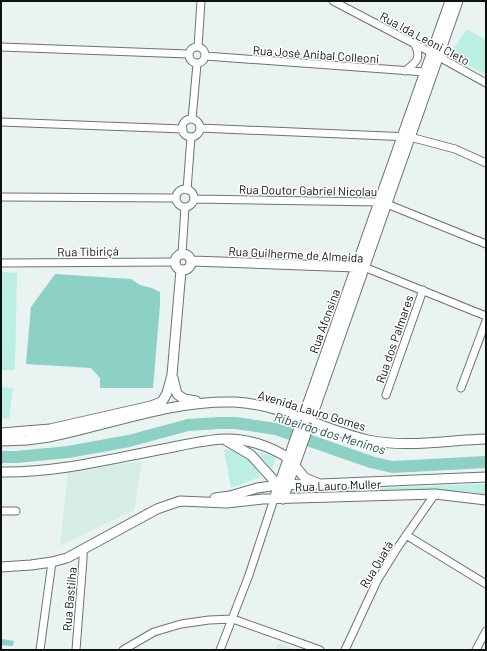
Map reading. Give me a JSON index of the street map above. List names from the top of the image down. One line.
{"streets":{"main road":["Rua Guilherme de Almeida","Rua Afonsina","Avenida Lauro Gomes","Rua Lauro Muller"],"street":["Rua Ida Leoni Cleto","Rua José Anibal Colleoni","Rua Doutor Gabriel Nicolau","Rua Tibiriçá","Rua dos Palmares","Rua Quatá","Rua Bastilha"]},"crossings":[["Rua Ida Leoni Cleto","Rua Afonsina"],["Rua José Anibal Colleoni","Rua Afonsina"],["Rua Doutor Gabriel Nicolau","Rua Afonsina"],["Rua Tibiriçá","Rua Guilherme de Almeida"],["Rua Guilherme de Almeida","Rua Afonsina"],["Rua Guilherme de Almeida","Rua dos Palmares"],["Rua Afonsina","Avenida Lauro Gomes"],["Rua Afonsina","Rua Lauro Muller"],["Rua Lauro Muller","Rua Quatá"],["Rua Lauro Muller","Rua Bastilha"]],"water":["Ribeirão dos Meninos"]}
